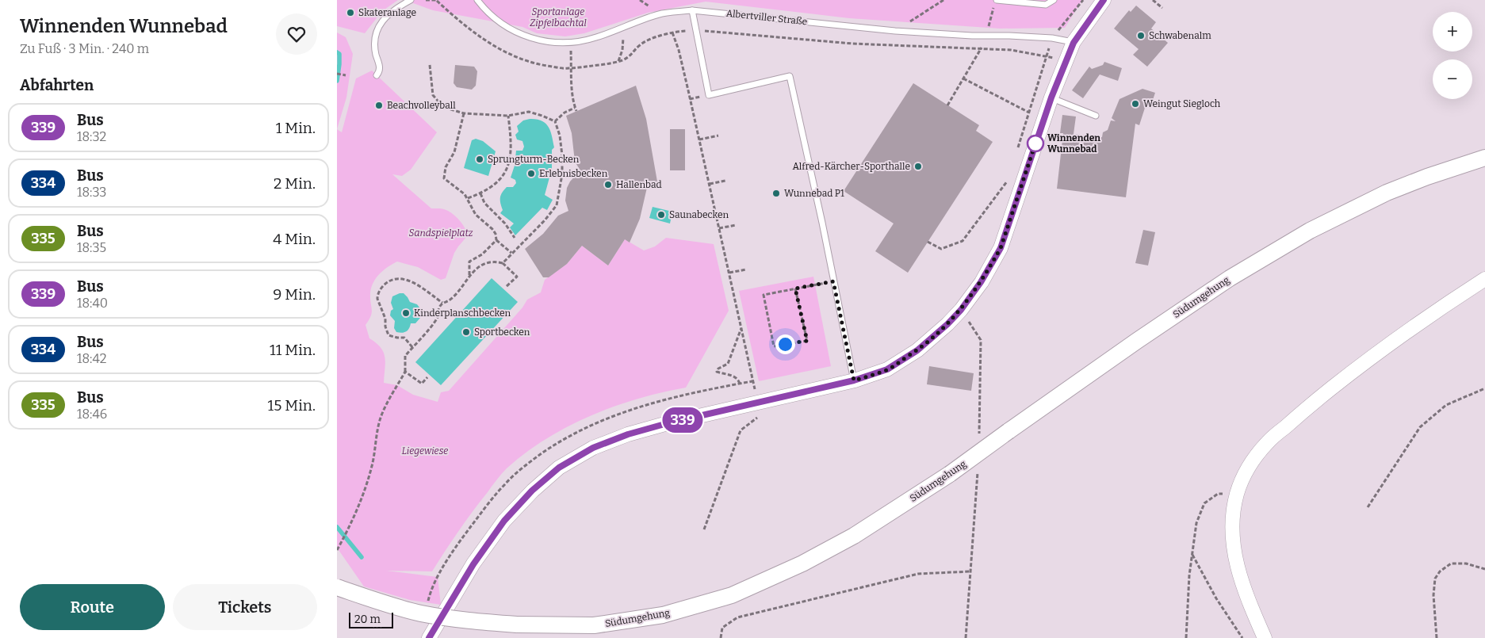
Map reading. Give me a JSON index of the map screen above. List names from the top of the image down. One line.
{"streets":{"main road":["Südumgehung"],"lane":["Albertviller Straße"]},"parks":["Sportanlage Zipfelbachtal","Sandspielplatz","Liegewiese"],"places":["Skateranlage","Schwabenalm","Weingut Siegloch","Beachvolleyball","Winnenden Wunnebad","Sprungturm-Becken","Alfred-Kärcher-Sporthalle","Erlebnisbecken","Hallenbad","Wunnebad P1","Saunabecken","Kinderplanschbecken","Sportbecken"],"lines":["bus line 339"],"scale_bar":"20 m","page":{"heading":[["Winnenden Wunnebad","Zu Fuß · 3 Min. · 240 m"],"Abfahrten"],"on_map":"339","map_buttons":["+","−"],"list":[{"mark":"339","name":"Bus","note":"18:32","value":"1 Min."},{"mark":"334","name":"Bus","note":"18:33","value":"2 Min."},{"mark":"335","name":"Bus","note":"18:35","value":"4 Min."},{"mark":"339","name":"Bus","note":"18:40","value":"9 Min."},{"mark":"334","name":"Bus","note":"18:42","value":"11 Min."},{"mark":"335","name":"Bus","note":"18:46","value":"15 Min."}],"buttons":["Route","Tickets"],"scale":"20 m"}}
